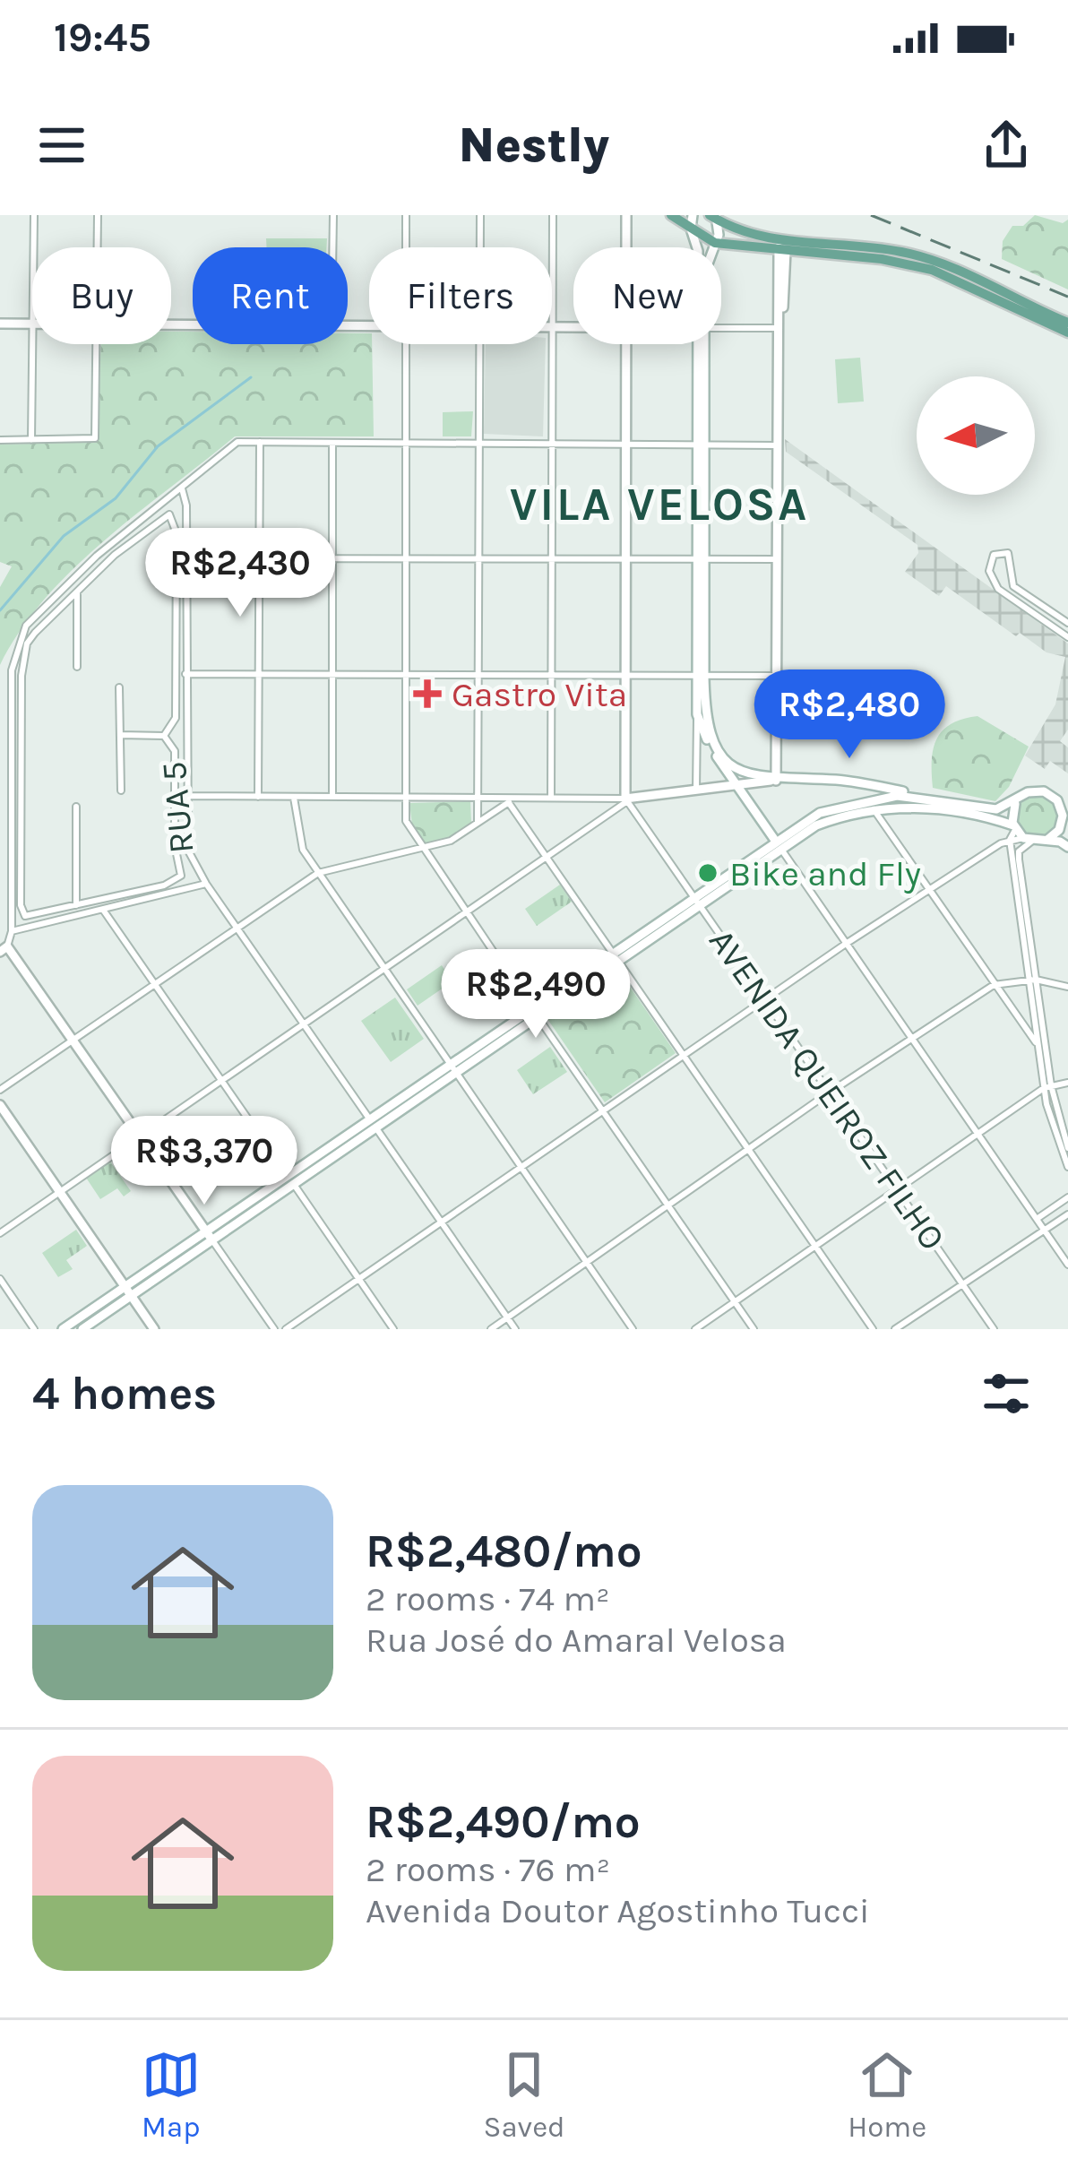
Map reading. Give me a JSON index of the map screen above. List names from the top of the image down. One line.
{"streets":{"street":["RUA 5","AVENIDA QUEIROZ FILHO"]},"districts":["VILA VELOSA"],"places":{"health":["Gastro Vita"],"other":["Bike and Fly"]},"north":"left","page":{"status":"19:45","header":"Nestly","chip":["Buy","Rent","Filters","New"],"price":["R$2,430","R$2,480","R$2,490","R$3,370"],"heading":"4 homes","list":[{"name":"R$2,480/mo","note":"2 rooms · 74 m² · Rua José do Amaral Velosa"},{"name":"R$2,490/mo","note":"2 rooms · 76 m² · Avenida Doutor Agostinho Tucci"}],"tabs":["Map","Saved","Home"]}}
